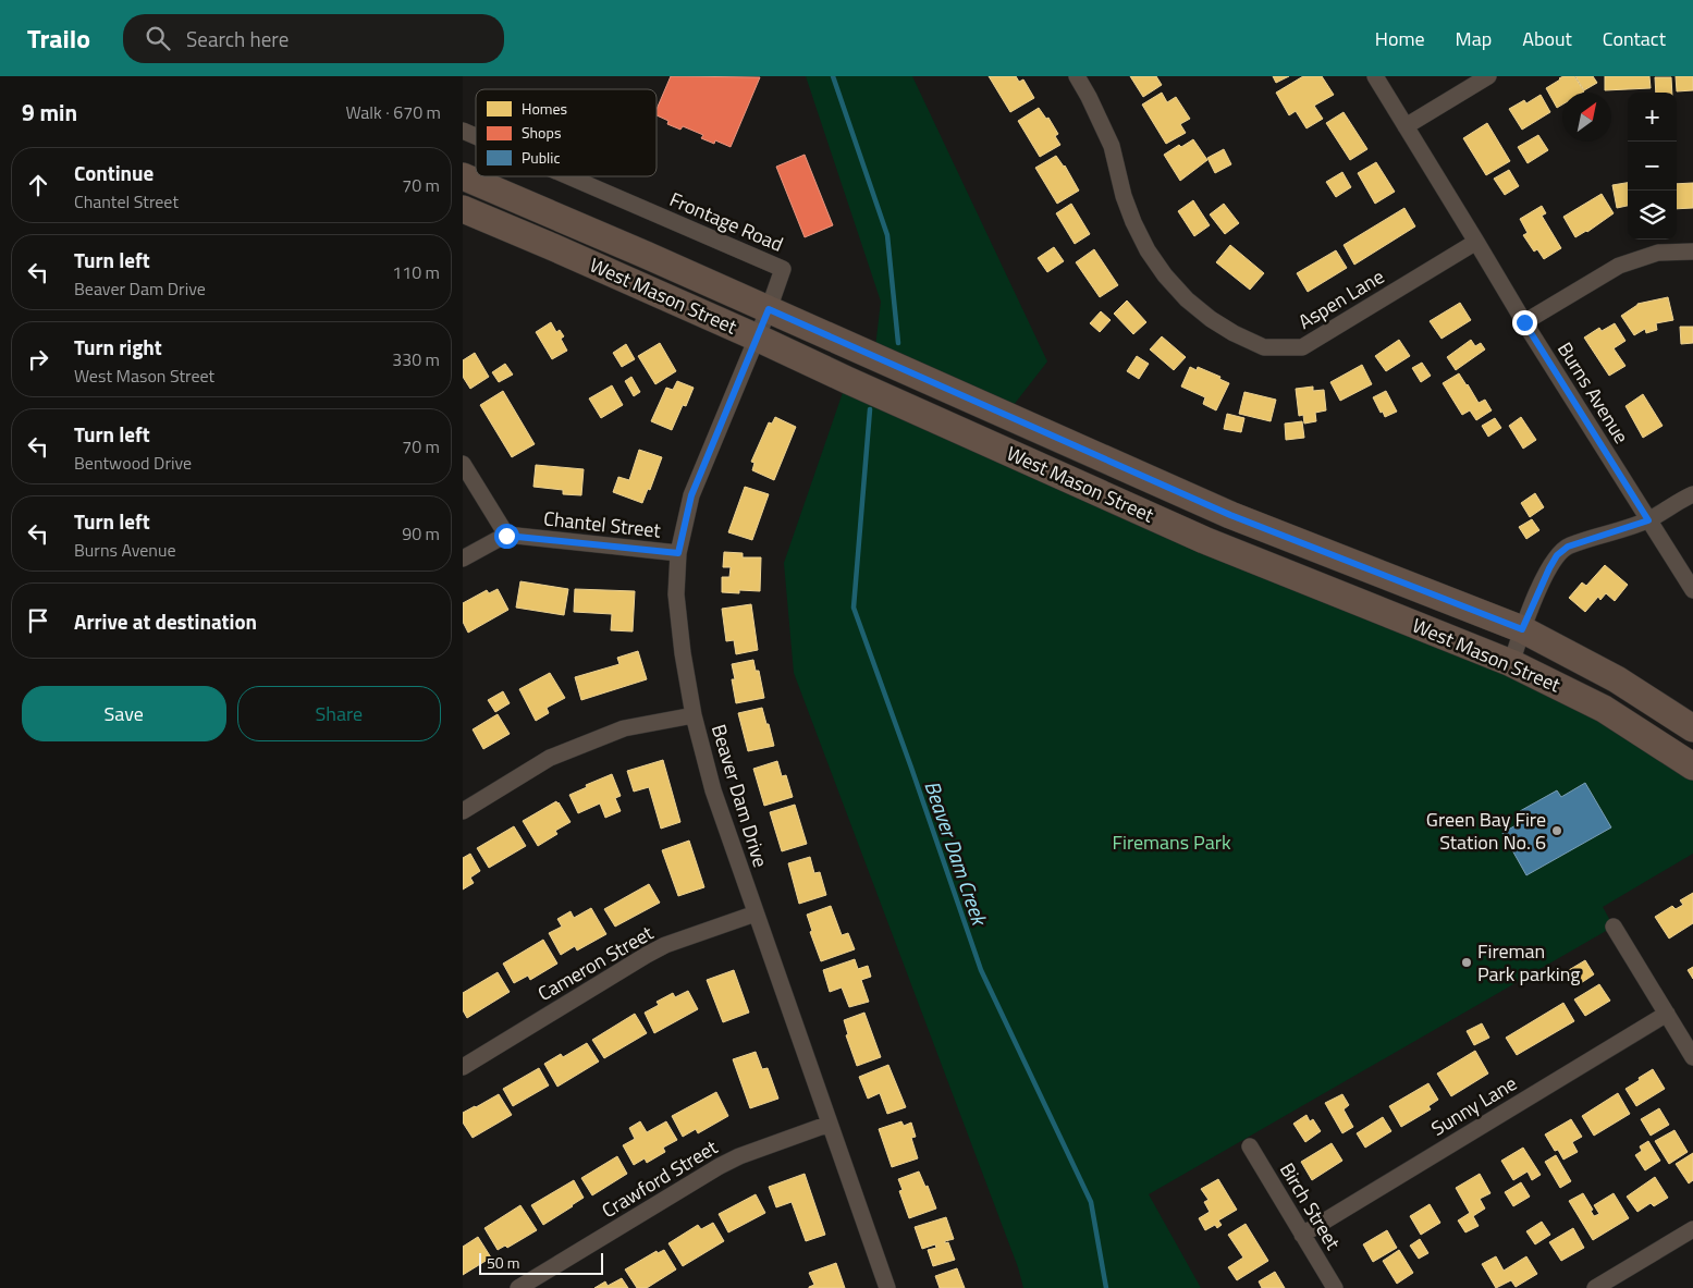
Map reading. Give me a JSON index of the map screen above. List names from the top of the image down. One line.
{"streets":{"main road":["West Mason Street"],"street":["Frontage Road","Aspen Lane","Burns Avenue","Chantel Street","Beaver Dam Drive","Cameron Street","Sunny Lane","Crawford Street","Birch Street"]},"crossings":[["Frontage Road","West Mason Street"],["Frontage Road","Beaver Dam Drive"],["West Mason Street","Beaver Dam Drive"],["Aspen Lane","Burns Avenue"],["Chantel Street","Beaver Dam Drive"],["Beaver Dam Drive","Cameron Street"],["Beaver Dam Drive","Crawford Street"],["Sunny Lane","Birch Street"]],"water":["Beaver Dam Creek"],"parks":["Firemans Park"],"places":["Green Bay Fire Station No. 6","Fireman Park parking"],"legend":["Homes","Shops","Public"],"scale_bar":"50 m","north":"top right","page":{"header":"Trailo","search":"Search here","nav":["Home","Map","About","Contact"],"heading":["9 min","Walk · 670 m"],"map_buttons":["+","−"],"list":[["Continue","Chantel Street","70 m"],["Turn left","Beaver Dam Drive","110 m"],["Turn right","West Mason Street","330 m"],["Turn left","Bentwood Drive","70 m"],["Turn left","Burns Avenue","90 m"],"Arrive at destination"],"buttons":["Save","Share"],"scale":"50 m"}}
